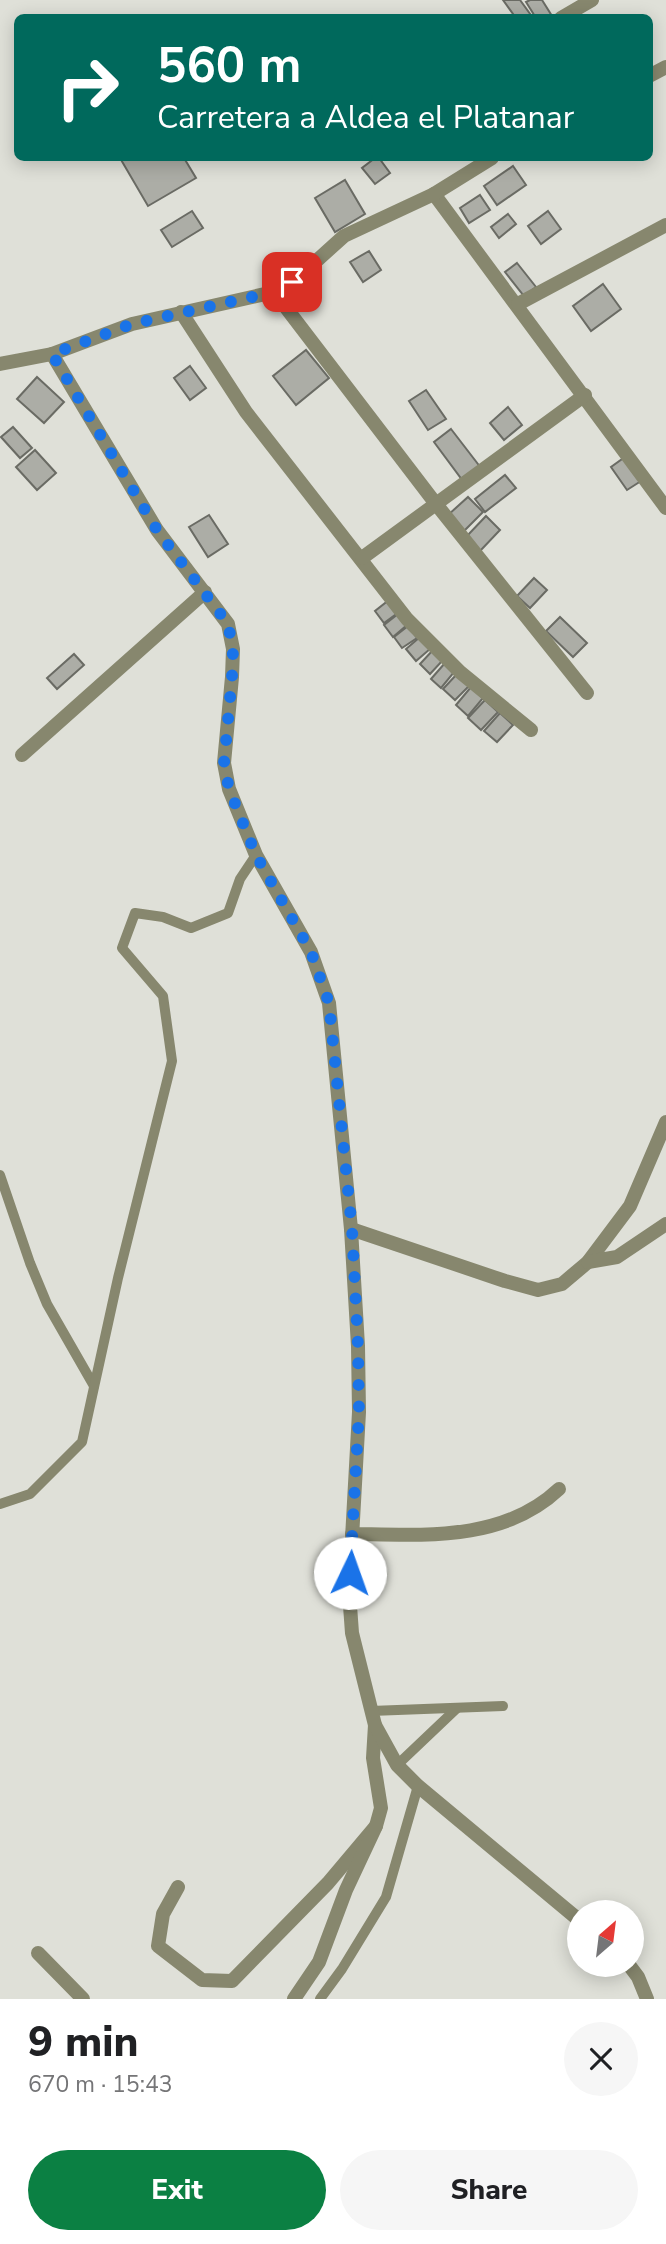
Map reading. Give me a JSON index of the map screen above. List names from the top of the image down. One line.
{"north":"top right","page":{"turn":["560 m","Carretera a Aldea el Platanar"],"heading":["9 min","670 m · 15:43"],"buttons":["Exit","Share"]}}
